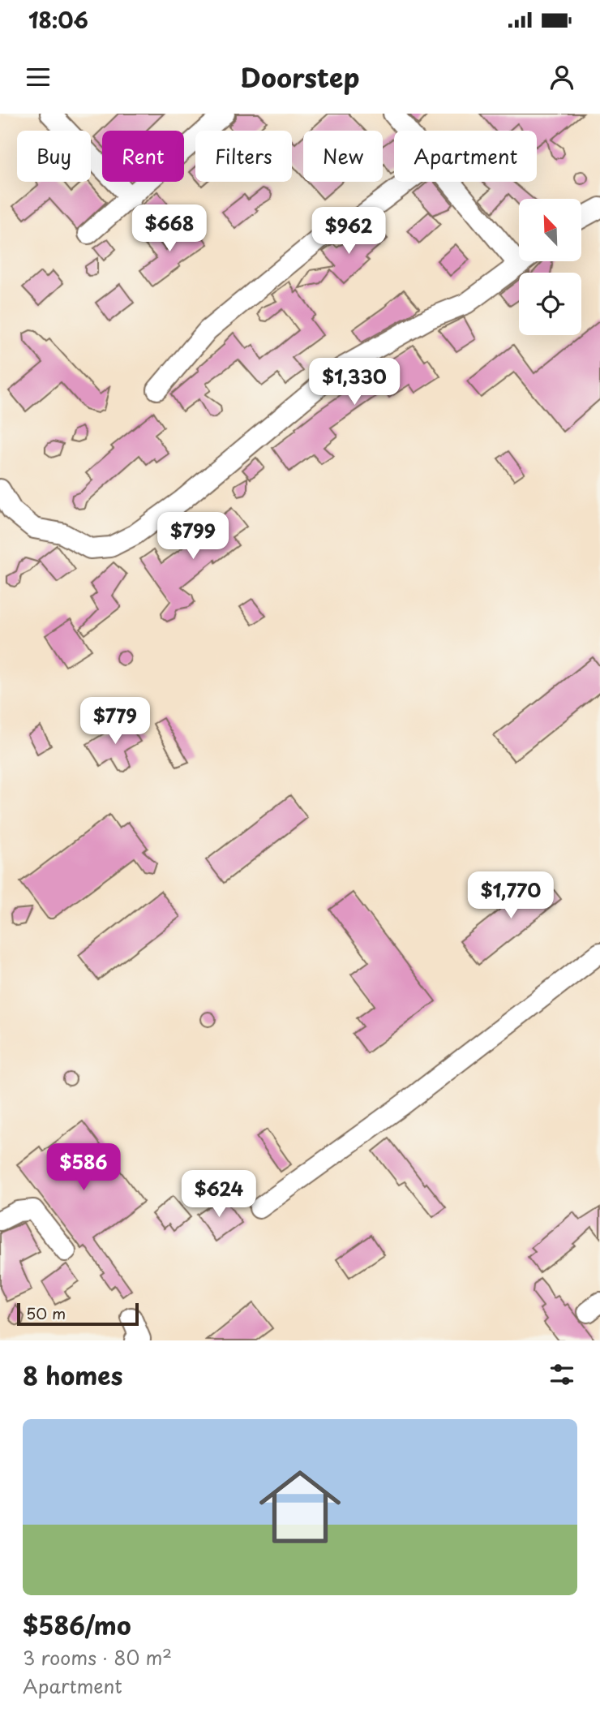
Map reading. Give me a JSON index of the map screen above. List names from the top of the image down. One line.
{"scale_bar":"50 m","north":"top left","page":{"status":"18:06","header":"Doorstep","chip":["Buy","Rent","Filters","New","Apartment"],"price":["$668","$962","$1,330","$799","$779","$1,770","$586","$624"],"scale":"50 m","heading":"8 homes","list":[{"name":"$586/mo","note":"3 rooms · 80 m² · Apartment"}]}}
